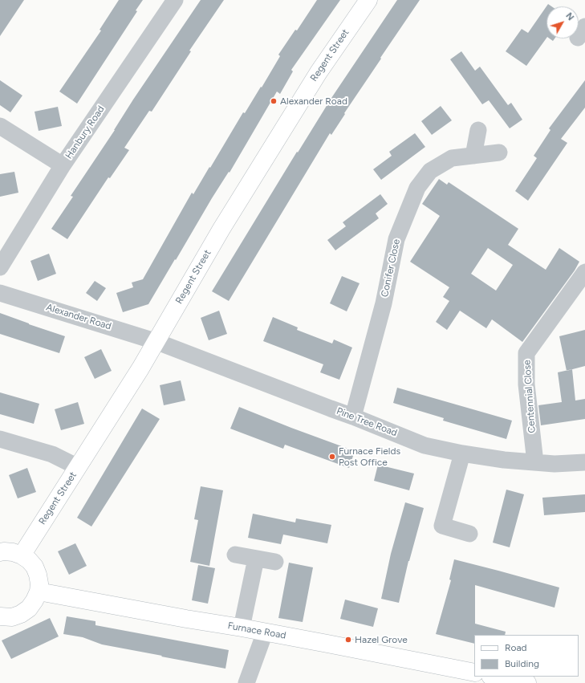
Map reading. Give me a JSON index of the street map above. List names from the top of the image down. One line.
{"streets":{"street":["Regent Street","Hanbury Road","Conifer Close","Alexander Road","Centennial Close","Pine Tree Road","Furnace Road"]},"crossings":[["Regent Street","Alexander Road"],["Regent Street","Pine Tree Road"],["Conifer Close","Pine Tree Road"],["Alexander Road","Pine Tree Road"],["Centennial Close","Pine Tree Road"]],"places":["Alexander Road","Furnace Fields Post Office","Hazel Grove"],"legend":["Road","Building"],"north":"top right"}
